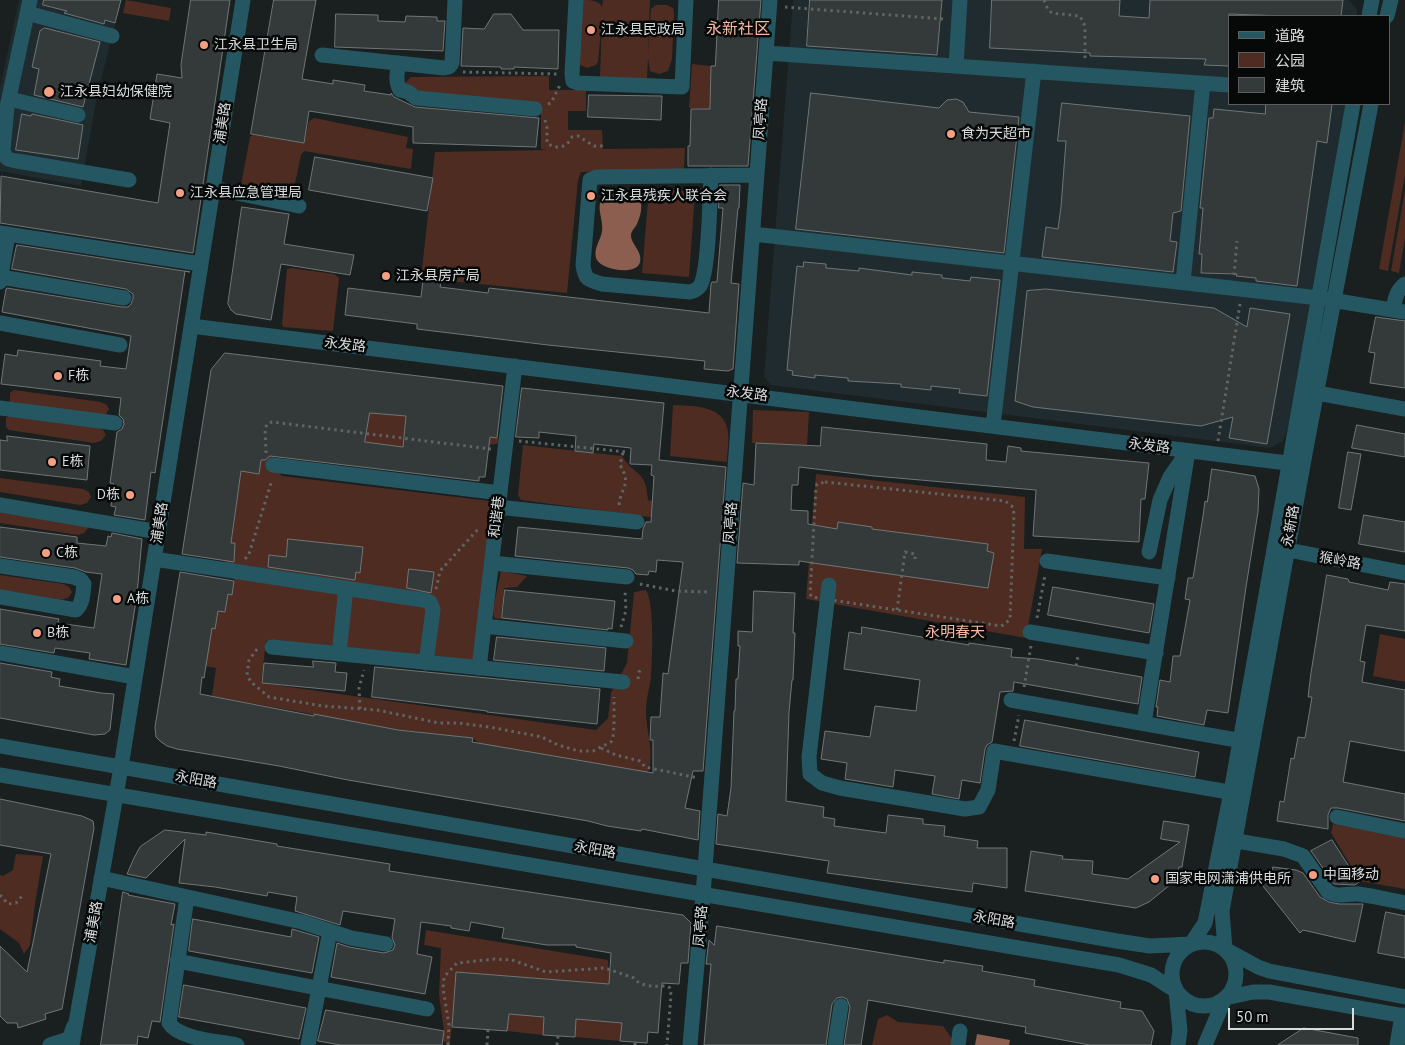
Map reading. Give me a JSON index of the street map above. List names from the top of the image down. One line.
{"streets":{"street":["凤亭路","浦美路","永发路","和谐巷","永新路","猴岭路","永阳路"]},"crossings":[["凤亭路","永发路"],["凤亭路","永阳路"],["浦美路","永发路"],["浦美路","永阳路"],["永发路","和谐巷"],["永发路","永新路"],["永新路","猴岭路"],["永新路","永阳路"]],"districts":["永新社区","永明春天"],"places":["江永县民政局","江永县卫生局","江永县妇幼保健院","食为天超市","江永县应急管理局","江永县残疾人联合会","江永县房产局","F栋","E栋","D栋","C栋","A栋","B栋","中国移动","国家电网潇浦供电所"],"legend":["道路","公园","建筑"],"scale_bar":"50 m"}
